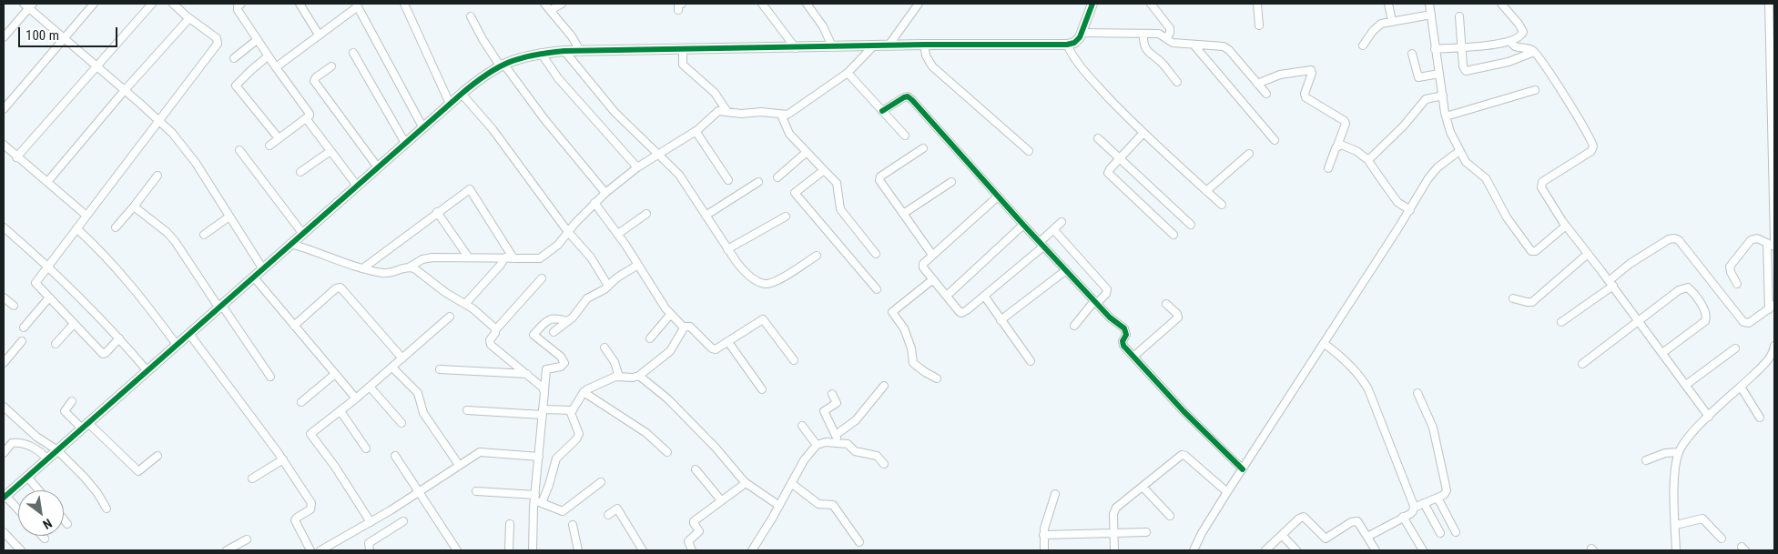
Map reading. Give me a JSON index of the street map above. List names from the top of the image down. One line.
{"scale_bar":"100 m","north":"bottom right"}
